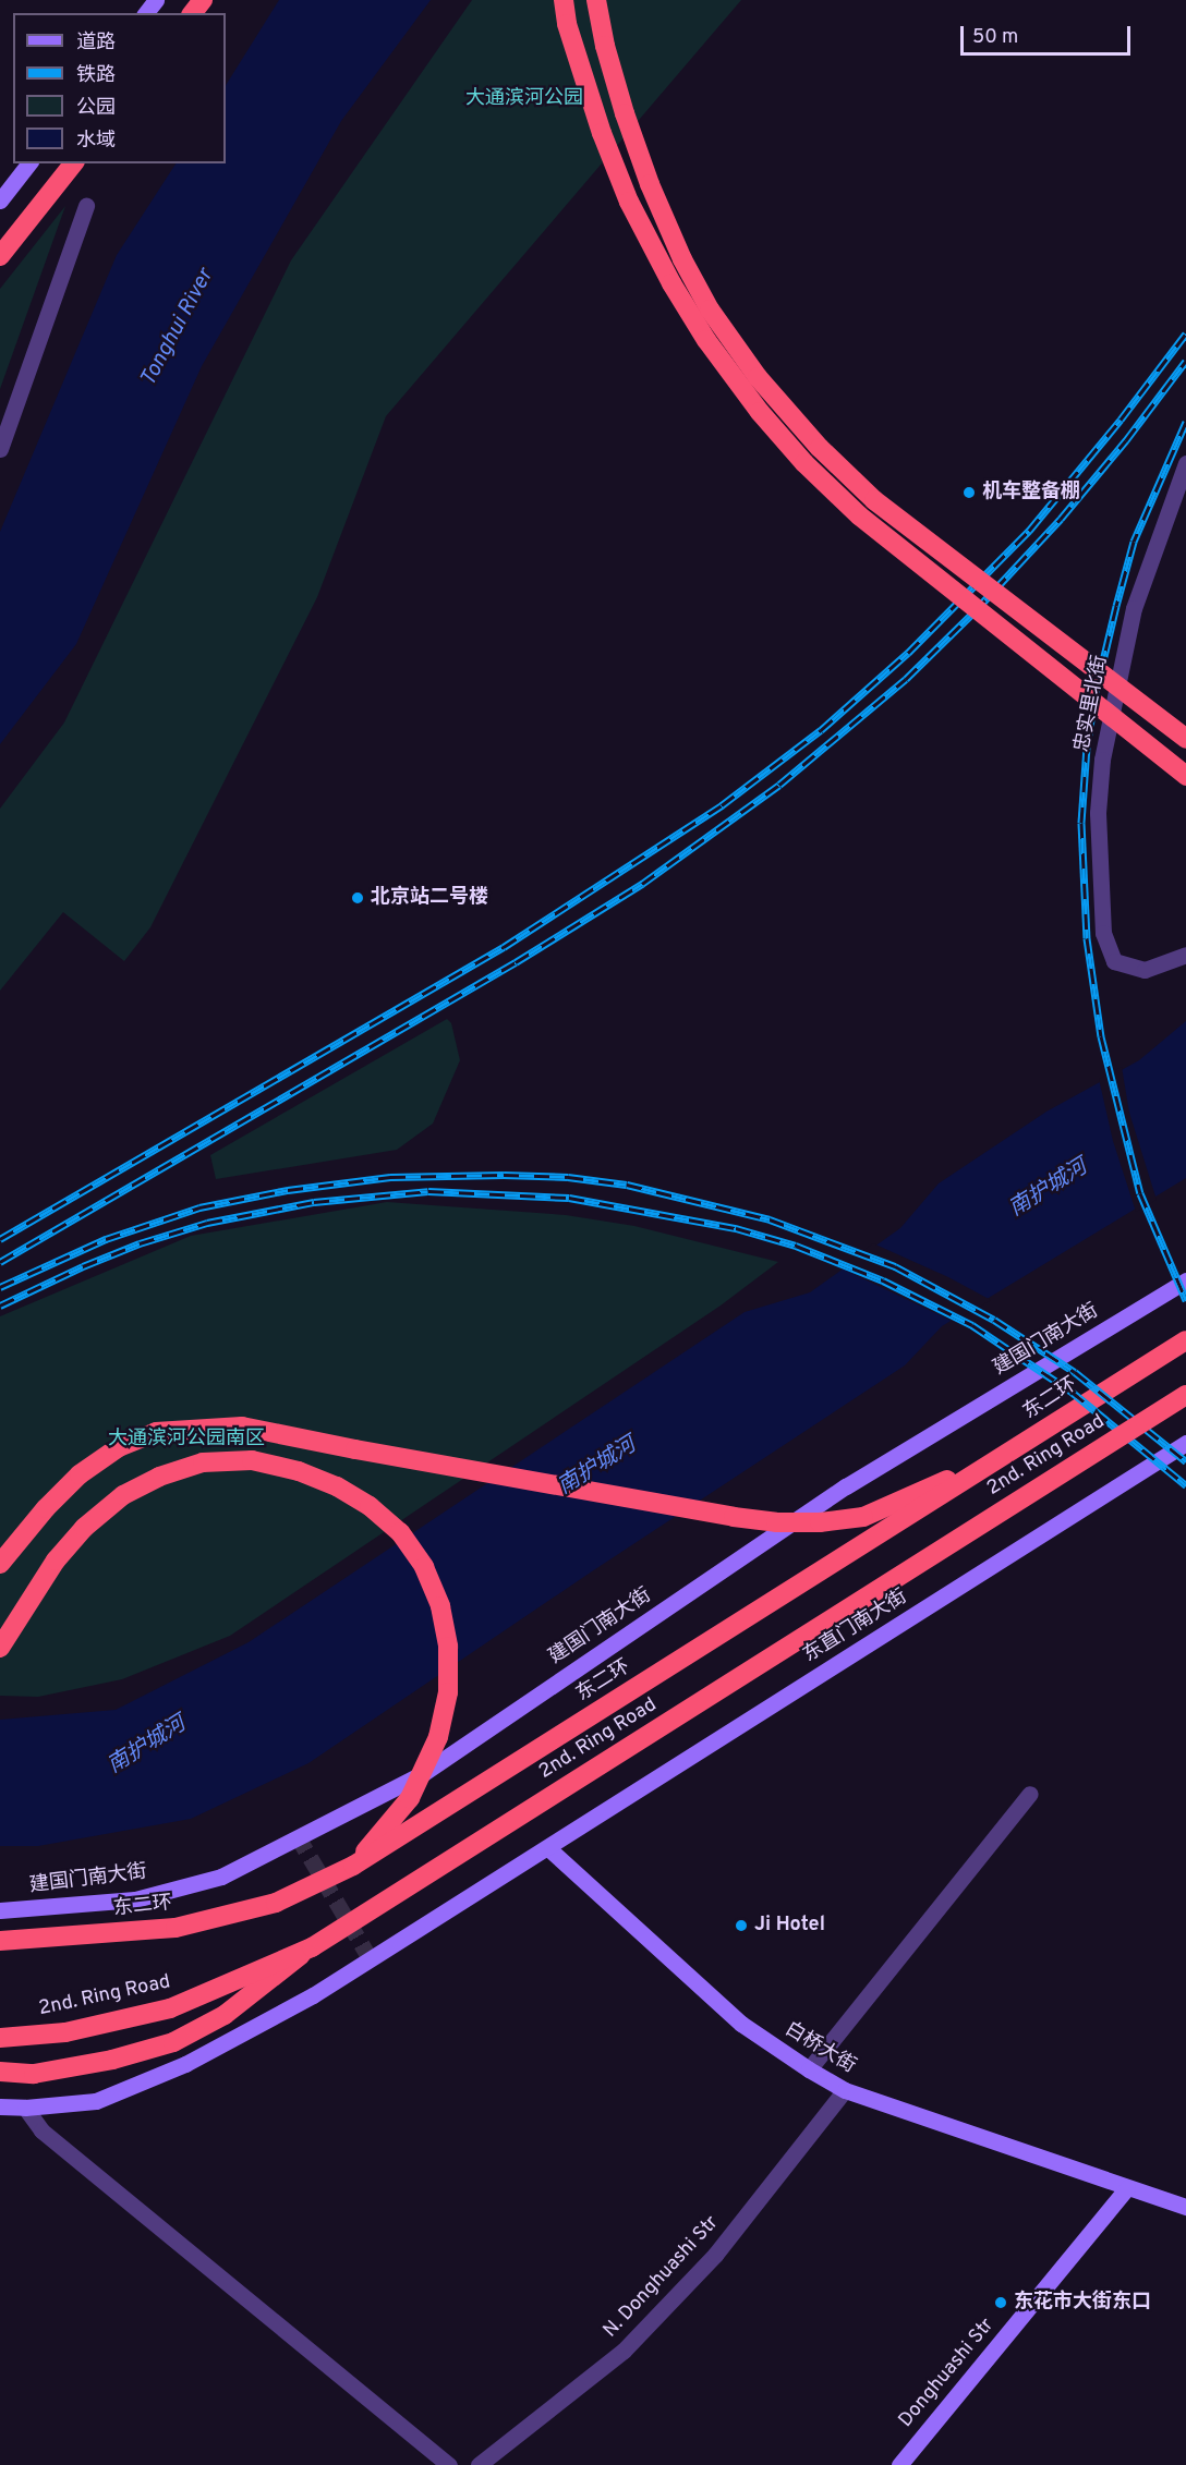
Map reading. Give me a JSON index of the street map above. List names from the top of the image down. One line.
{"streets":{"highway":["东二环","2nd. Ring Road"],"street":["忠实里北街","建国门南大街","东直门南大街","白桥大街","N. Donghuashi Str","Donghuashi Str"]},"crossings":[["东直门南大街","白桥大街"],["白桥大街","N. Donghuashi Str"],["白桥大街","Donghuashi Str"]],"water":["Tonghui River","南护城河"],"parks":["大通滨河公园","大通滨河公园南区"],"places":["机车整备棚","北京站二号楼","Ji Hotel","东花市大街东口"],"legend":["道路","铁路","公园","水域"],"scale_bar":"50 m"}
